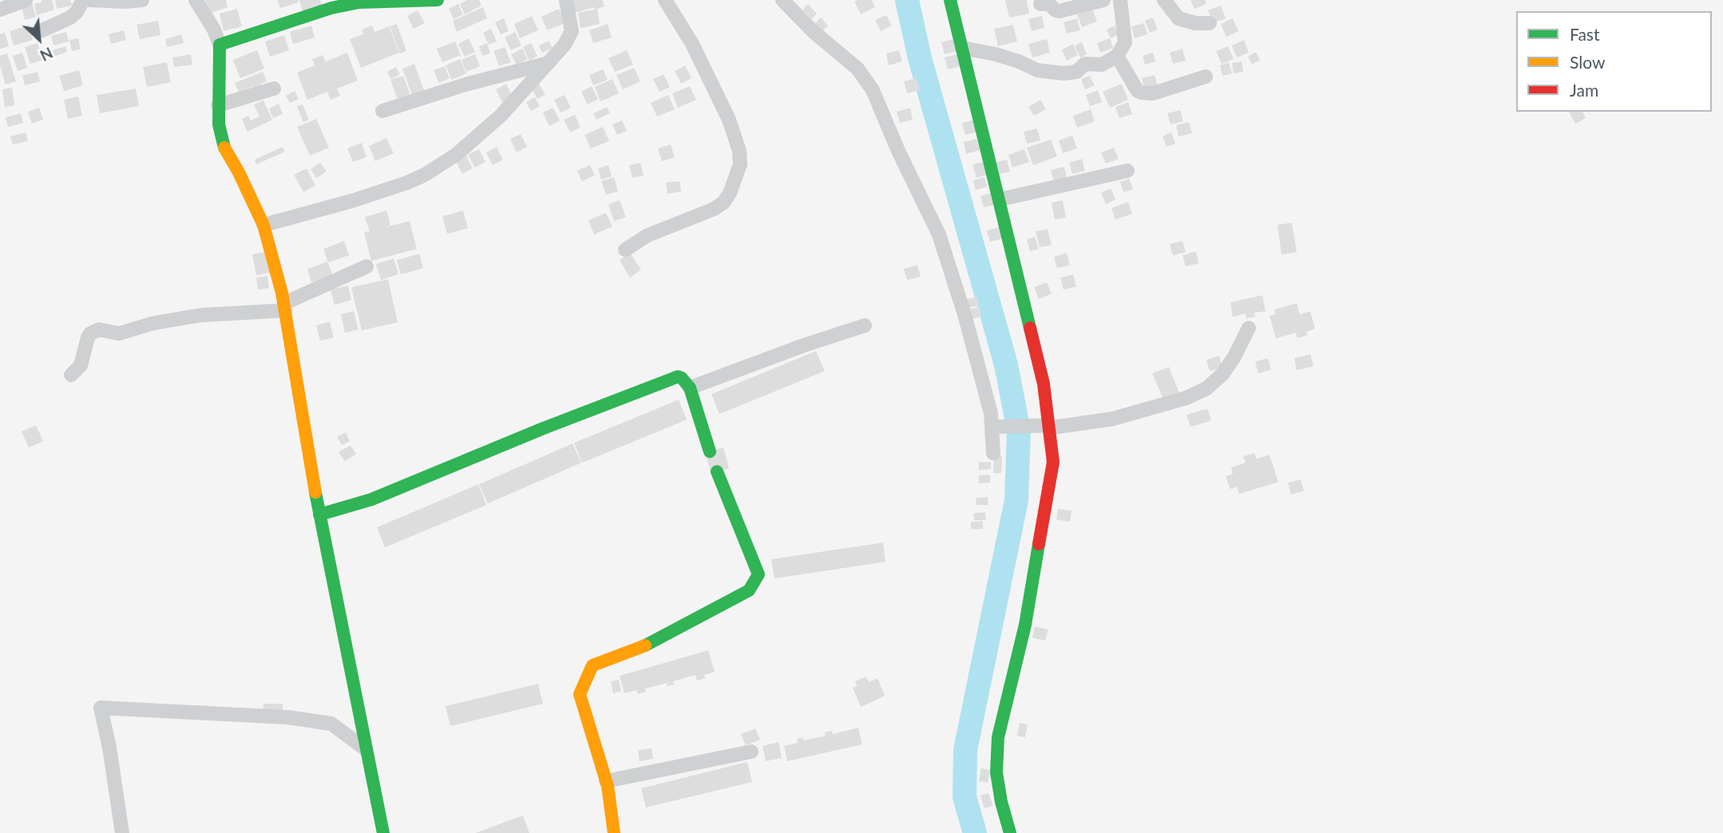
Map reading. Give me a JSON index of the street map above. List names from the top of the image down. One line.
{"legend":["Fast","Slow","Jam"],"north":"bottom right"}
